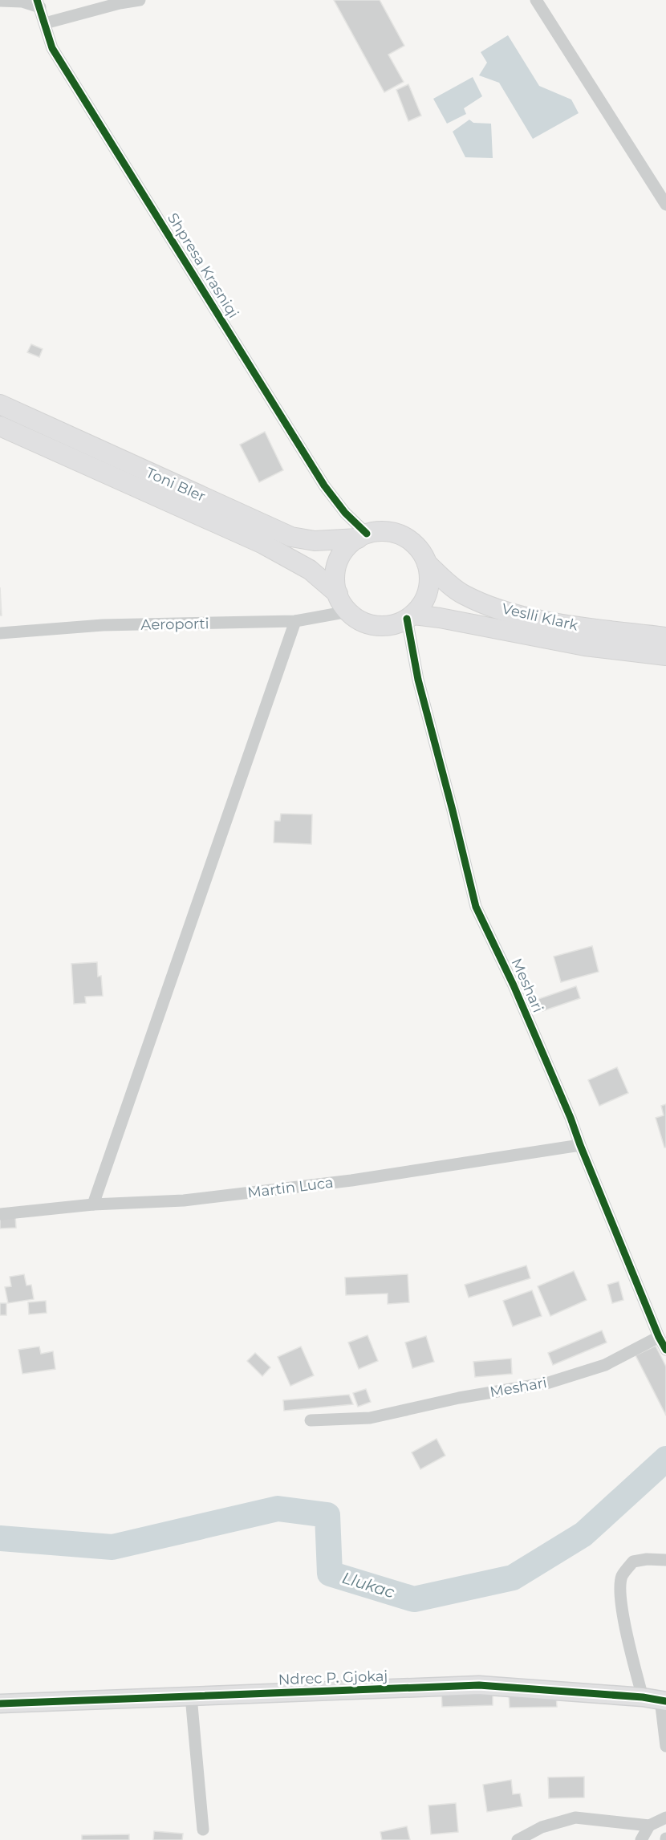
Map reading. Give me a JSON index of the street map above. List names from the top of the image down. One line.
{"streets":{"main road":["Toni Bler","Veslli Klark"],"street":["Shpresa Krasniqi","Aeroporti","Meshari","Martin Luca","Ndrec P. Gjokaj"]},"crossings":[["Shpresa Krasniqi","Toni Bler"],["Shpresa Krasniqi","Veslli Klark"],["Shpresa Krasniqi","Aeroporti"],["Shpresa Krasniqi","Meshari"],["Toni Bler","Veslli Klark"],["Toni Bler","Aeroporti"],["Toni Bler","Meshari"],["Veslli Klark","Aeroporti"],["Veslli Klark","Meshari"],["Aeroporti","Meshari"],["Meshari","Martin Luca"]],"water":["Llukac"]}
